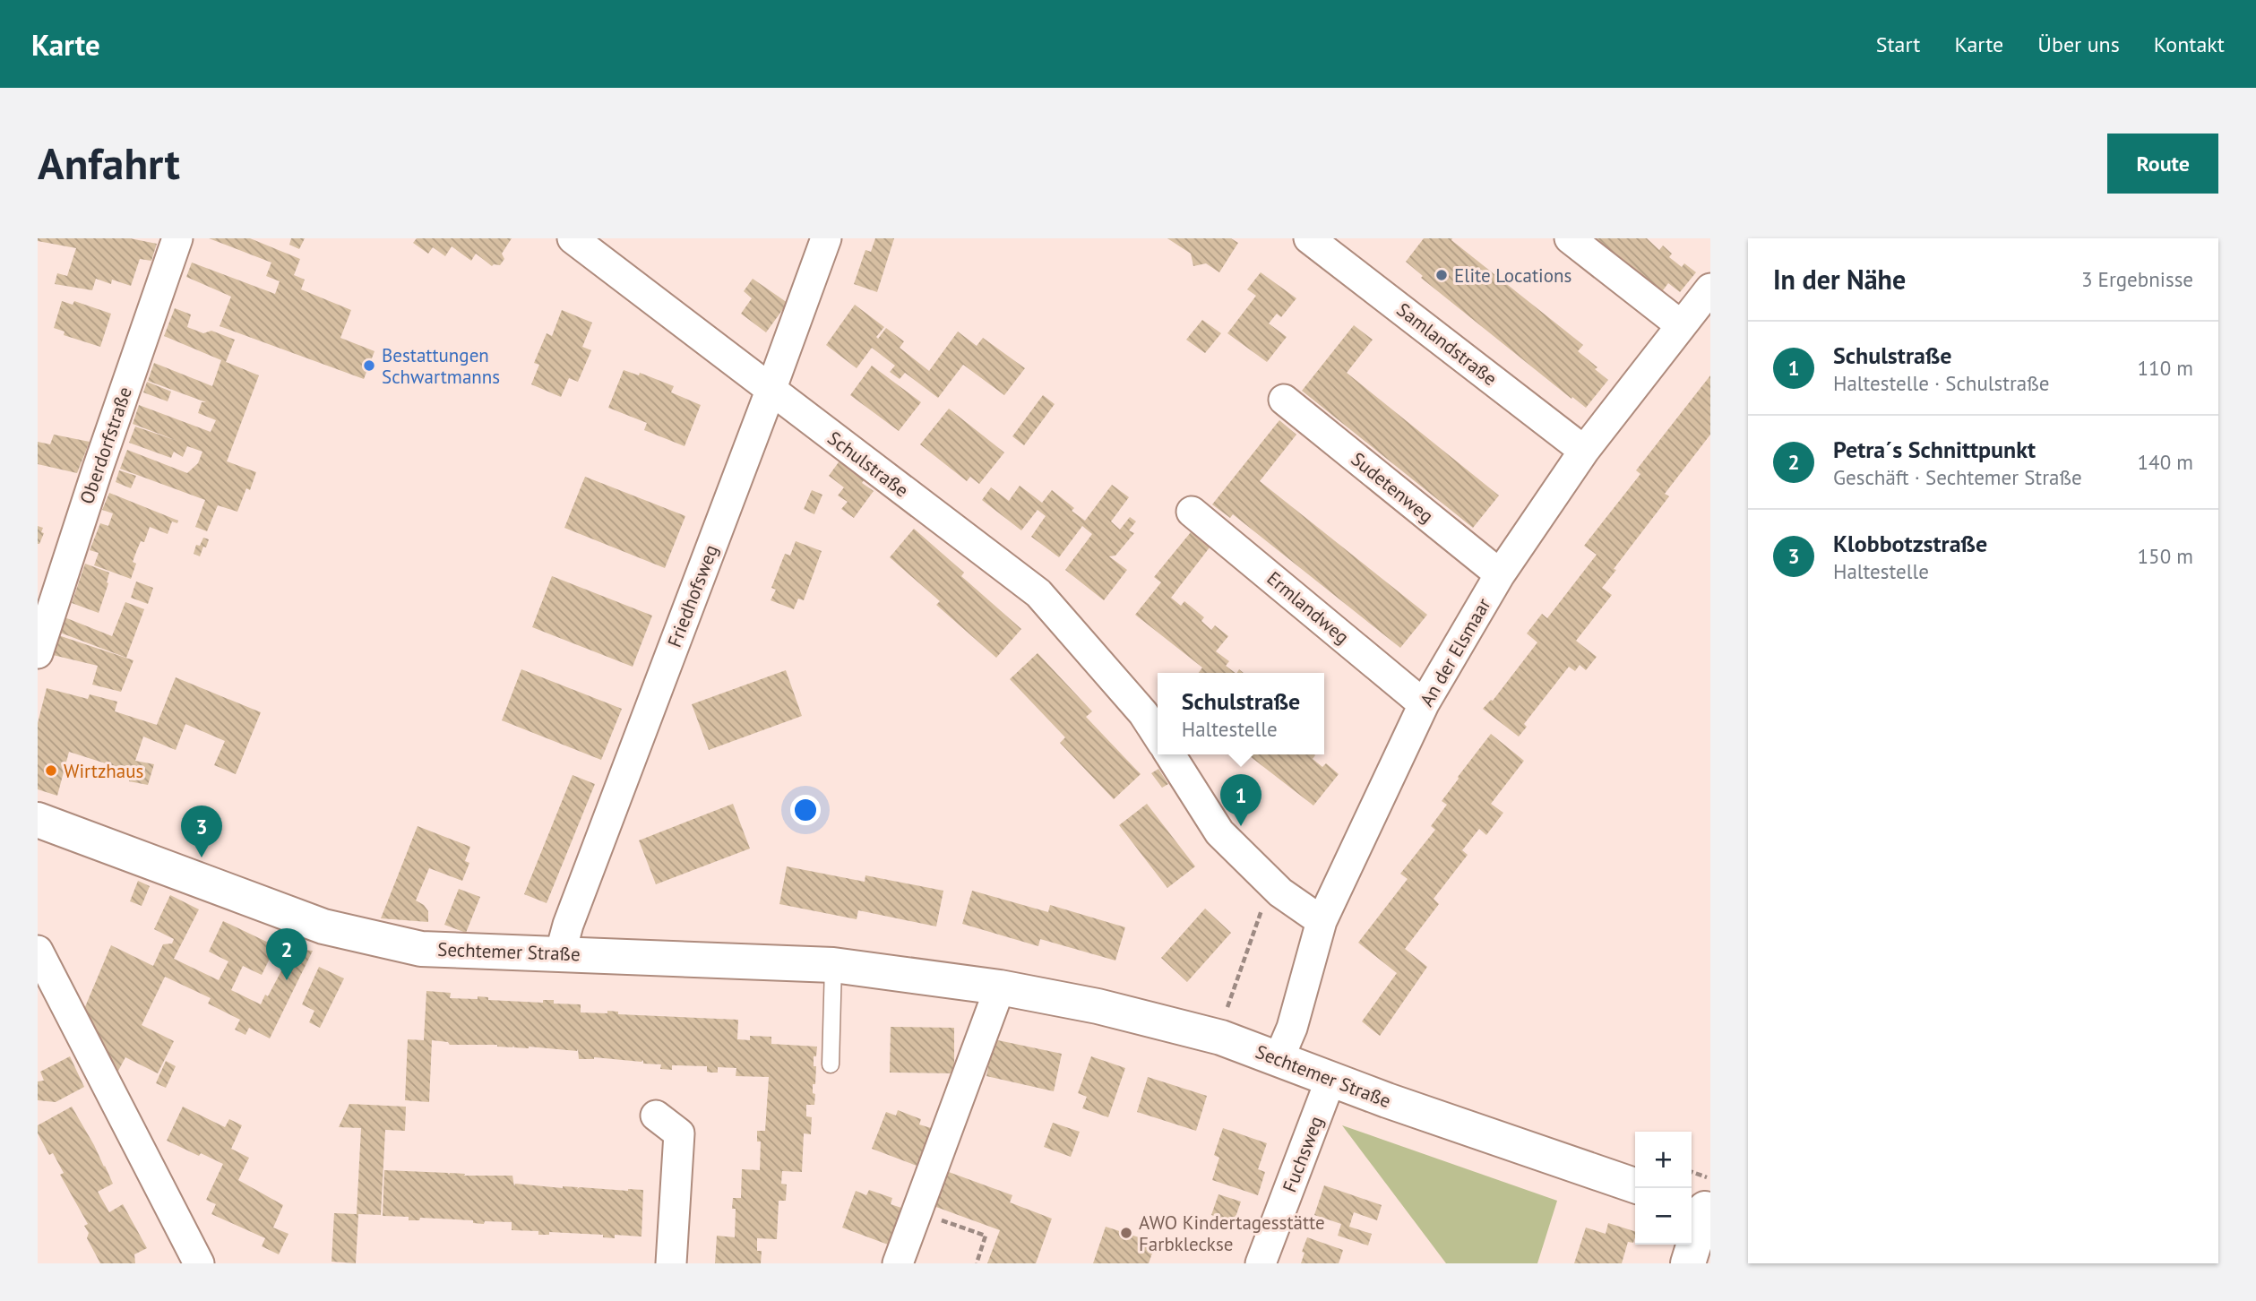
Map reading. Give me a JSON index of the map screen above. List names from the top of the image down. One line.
{"streets":{"street":["Samlandstraße","Oberdorfstraße","Schulstraße","Sudetenweg","Friedhofsweg","Ermlandweg","An der Elsmaar","Sechtemer Straße","Fuchsweg"]},"crossings":[["Samlandstraße","An der Elsmaar"],["Schulstraße","Friedhofsweg"],["Sudetenweg","An der Elsmaar"],["Friedhofsweg","Sechtemer Straße"],["Ermlandweg","An der Elsmaar"],["An der Elsmaar","Sechtemer Straße"],["Sechtemer Straße","Fuchsweg"]],"places":["Elite Locations","Bestattungen Schwartmanns","Wirtzhaus","AWO Kindertagesstätte Farbkleckse"],"page":{"header":"Karte","nav":["Start","Karte","Über uns","Kontakt"],"buttons":"Route","title":"Anfahrt","heading":["In der Nähe","3 Ergebnisse"],"list":[{"mark":"1","name":"Schulstraße","note":"Haltestelle · Schulstraße","value":"110 m"},{"mark":"2","name":"Petra´s Schnittpunkt","note":"Geschäft · Sechtemer Straße","value":"140 m"},{"mark":"3","name":"Klobbotzstraße","note":"Haltestelle","value":"150 m"}],"popup":["Schulstraße","Haltestelle"],"pins":["1","3","2"],"map_buttons":["+","−"]}}
